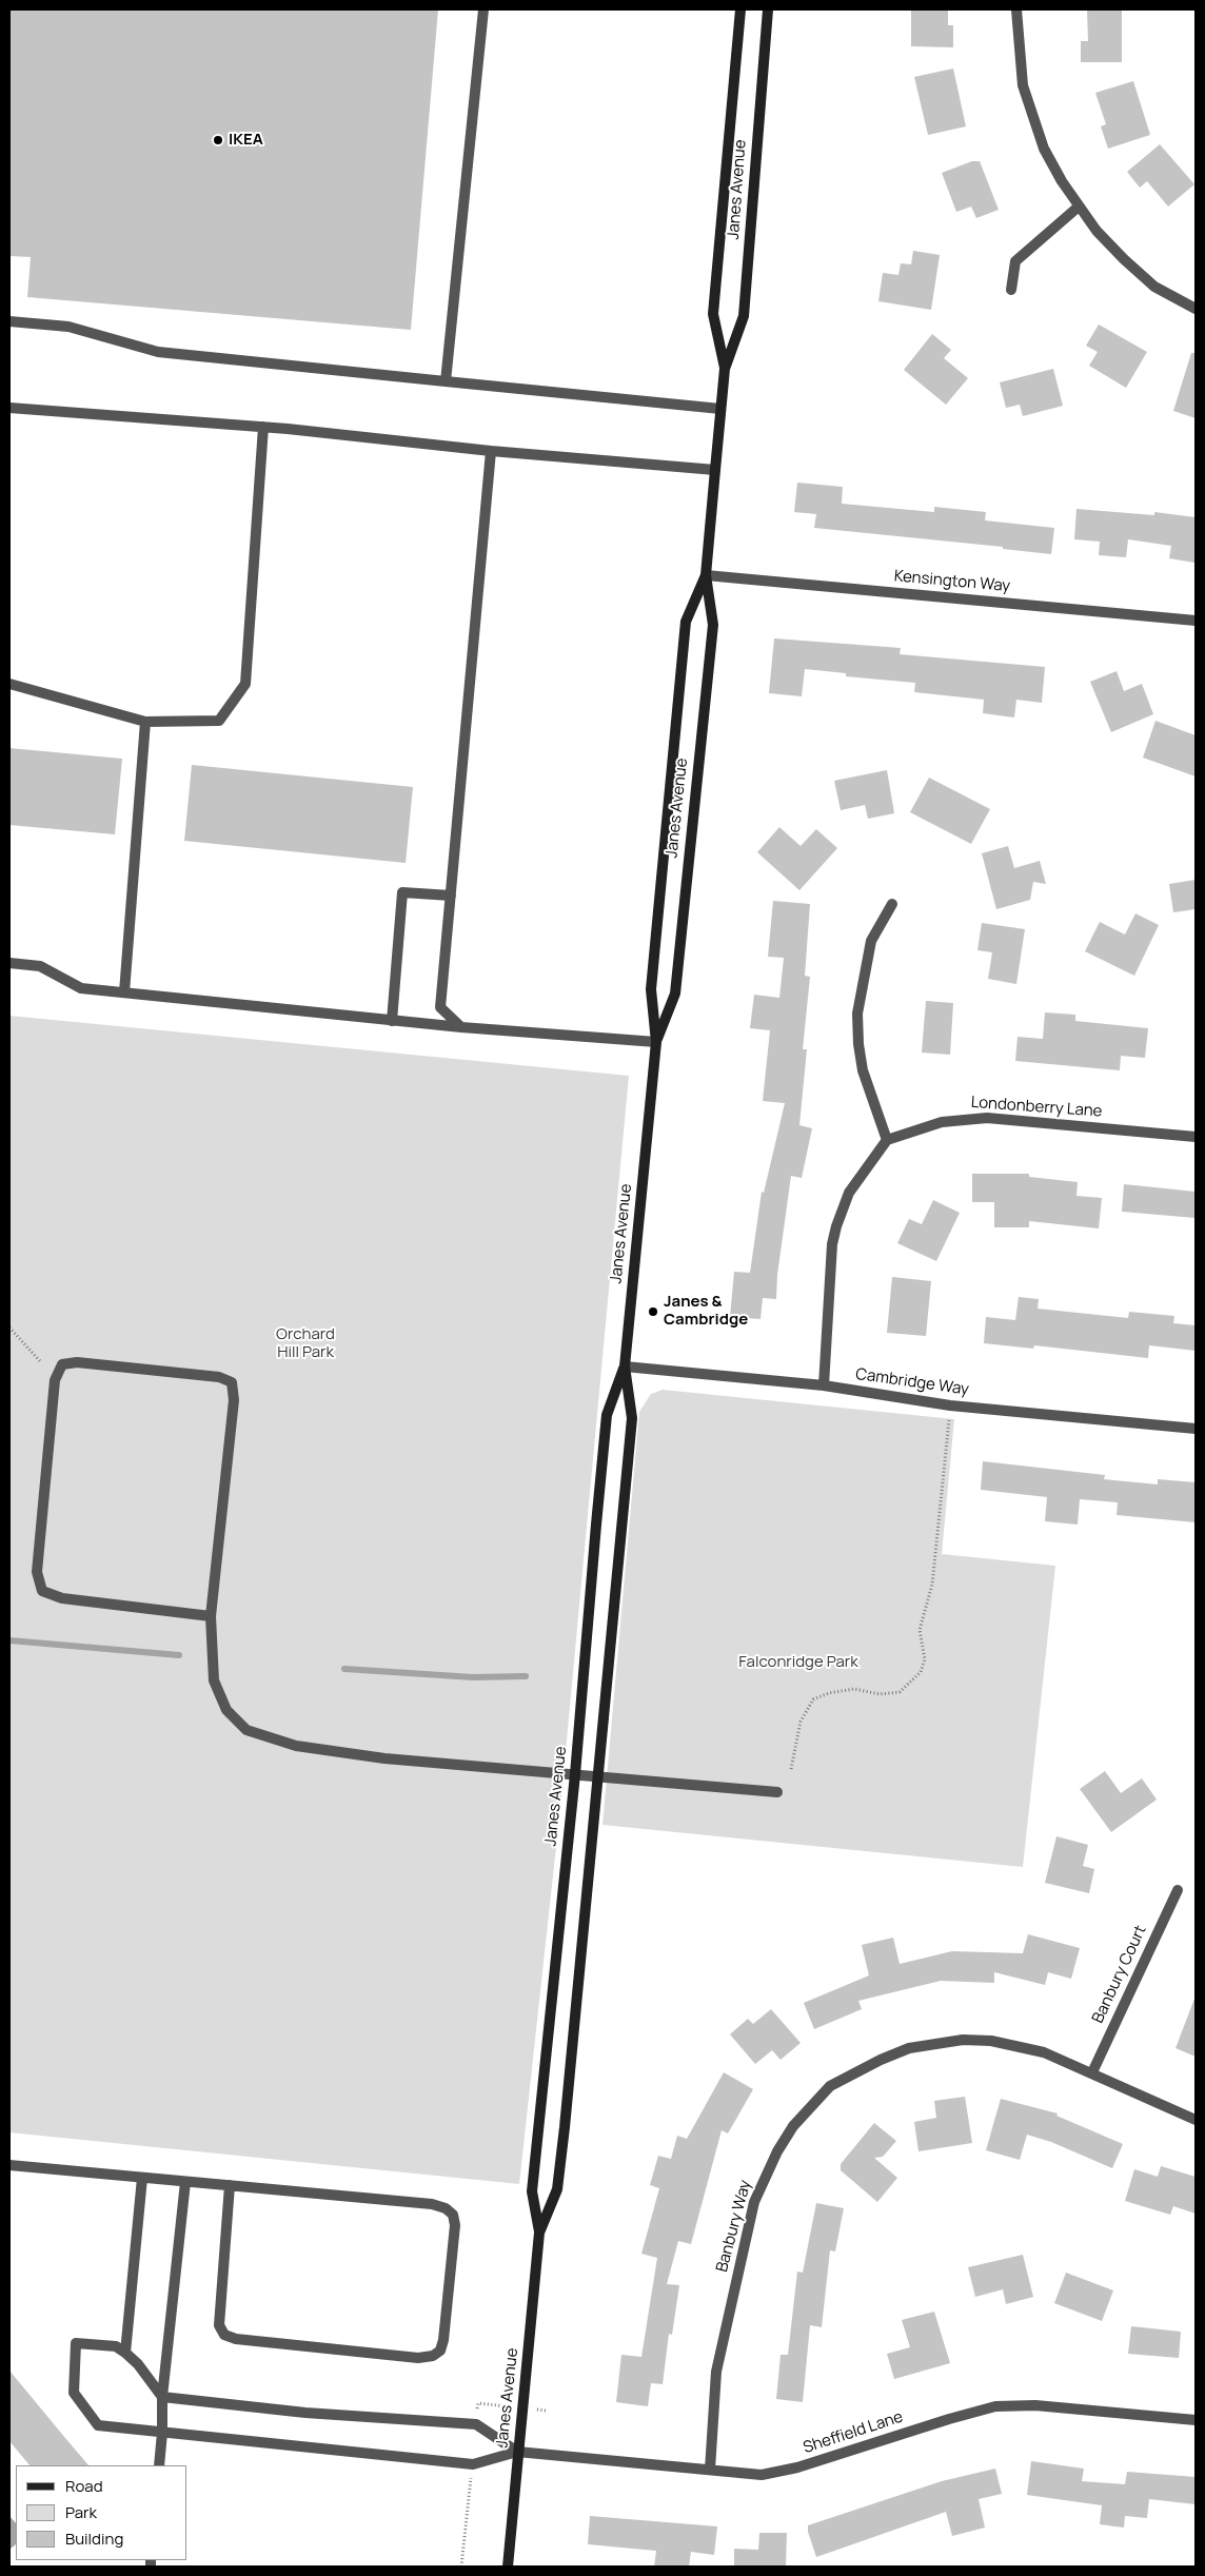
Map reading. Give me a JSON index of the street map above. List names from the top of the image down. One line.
{"streets":{"street":["Janes Avenue","Kensington Way","Londonberry Lane","Cambridge Way","Banbury Court","Banbury Way","Sheffield Lane"]},"crossings":[["Janes Avenue","Kensington Way"],["Janes Avenue","Cambridge Way"],["Janes Avenue","Sheffield Lane"],["Banbury Court","Banbury Way"],["Banbury Way","Sheffield Lane"]],"parks":["Orchard Hill Park","Falconridge Park"],"places":["IKEA","Janes & Cambridge"],"legend":["Road","Park","Building"]}
